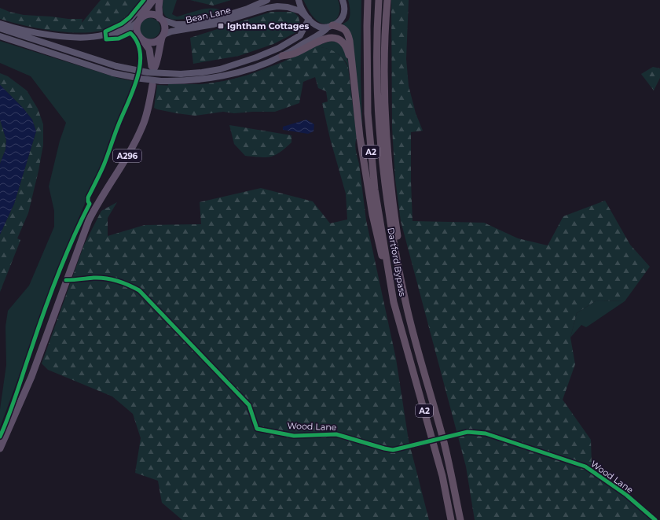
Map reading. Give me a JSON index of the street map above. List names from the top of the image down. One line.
{"streets":{"highway":["A2","Dartford Bypass"],"main road":["Bean Lane","A296"],"street":["Wood Lane"]},"crossings":[["A2","Dartford Bypass"],["A296","Wood Lane"]],"places":{"transit":["Ightham Cottages"]}}
